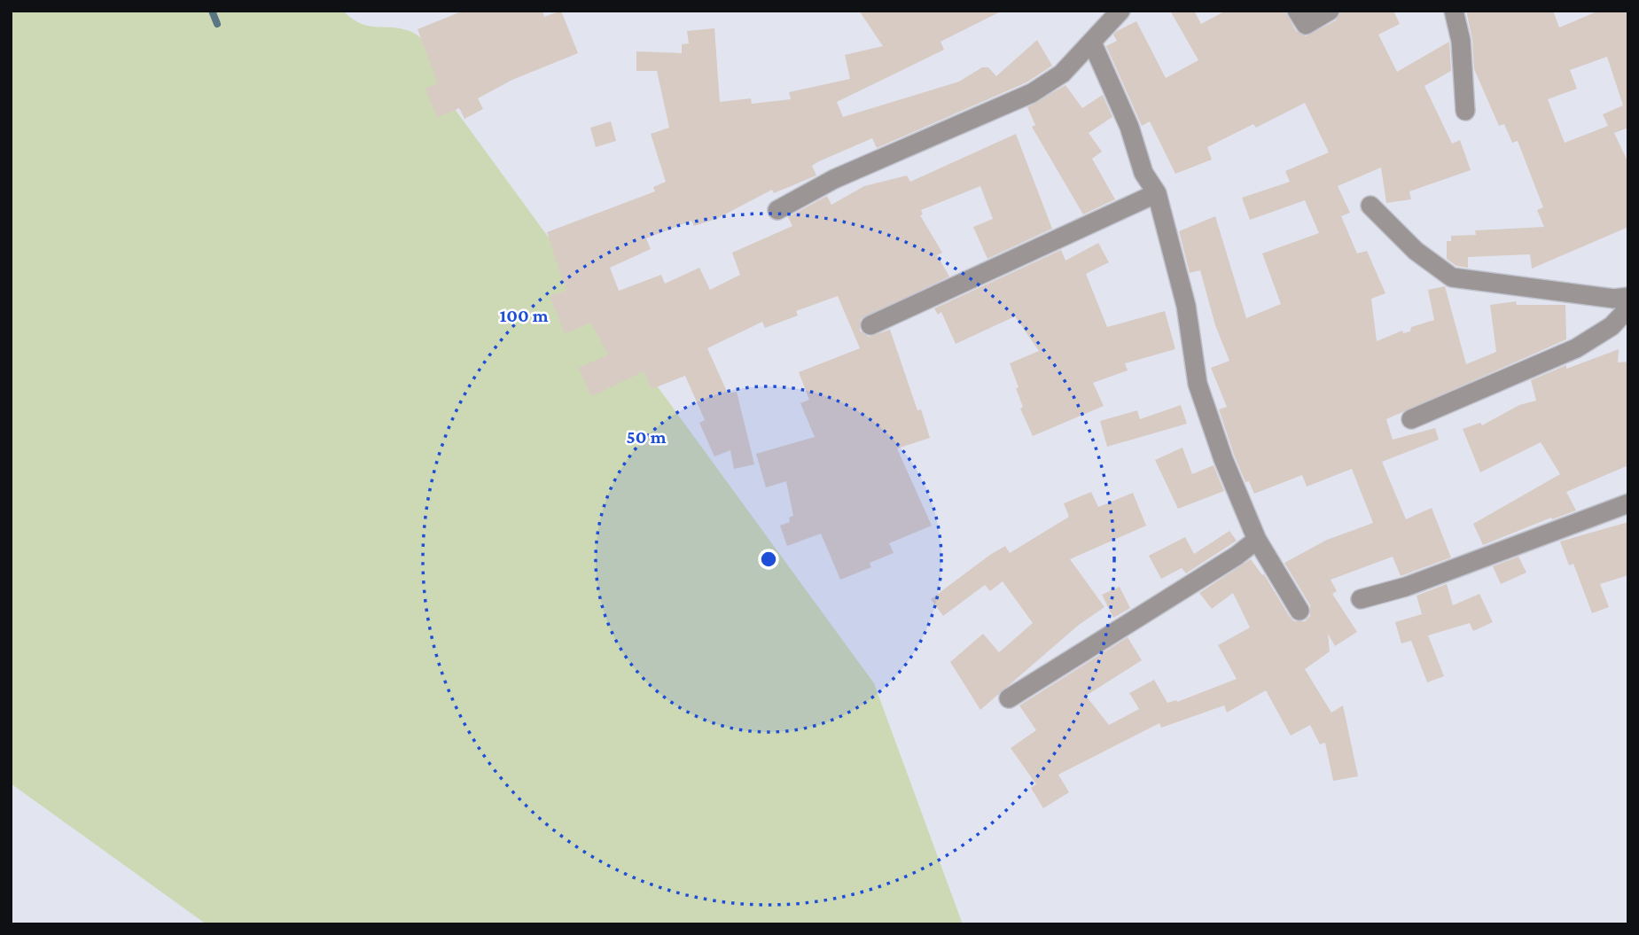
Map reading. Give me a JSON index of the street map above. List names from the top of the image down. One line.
{"rings":["100 m","50 m"]}
